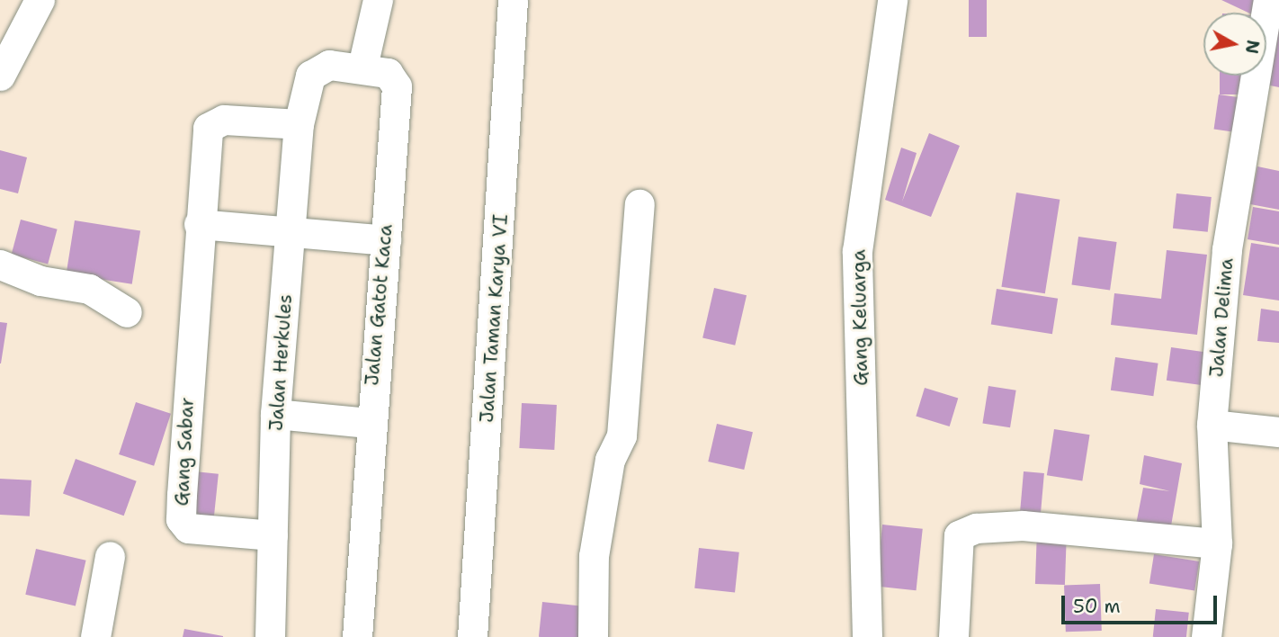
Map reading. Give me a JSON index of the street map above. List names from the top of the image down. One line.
{"streets":{"street":["Jalan Gatot Kaca","Gang Keluarga","Jalan Delima","Jalan Taman Karya VI","Jalan Herkules","Gang Sabar"]},"crossings":[["Jalan Gatot Kaca","Jalan Herkules"],["Jalan Herkules","Gang Sabar"]],"scale_bar":"50 m","north":"right"}
